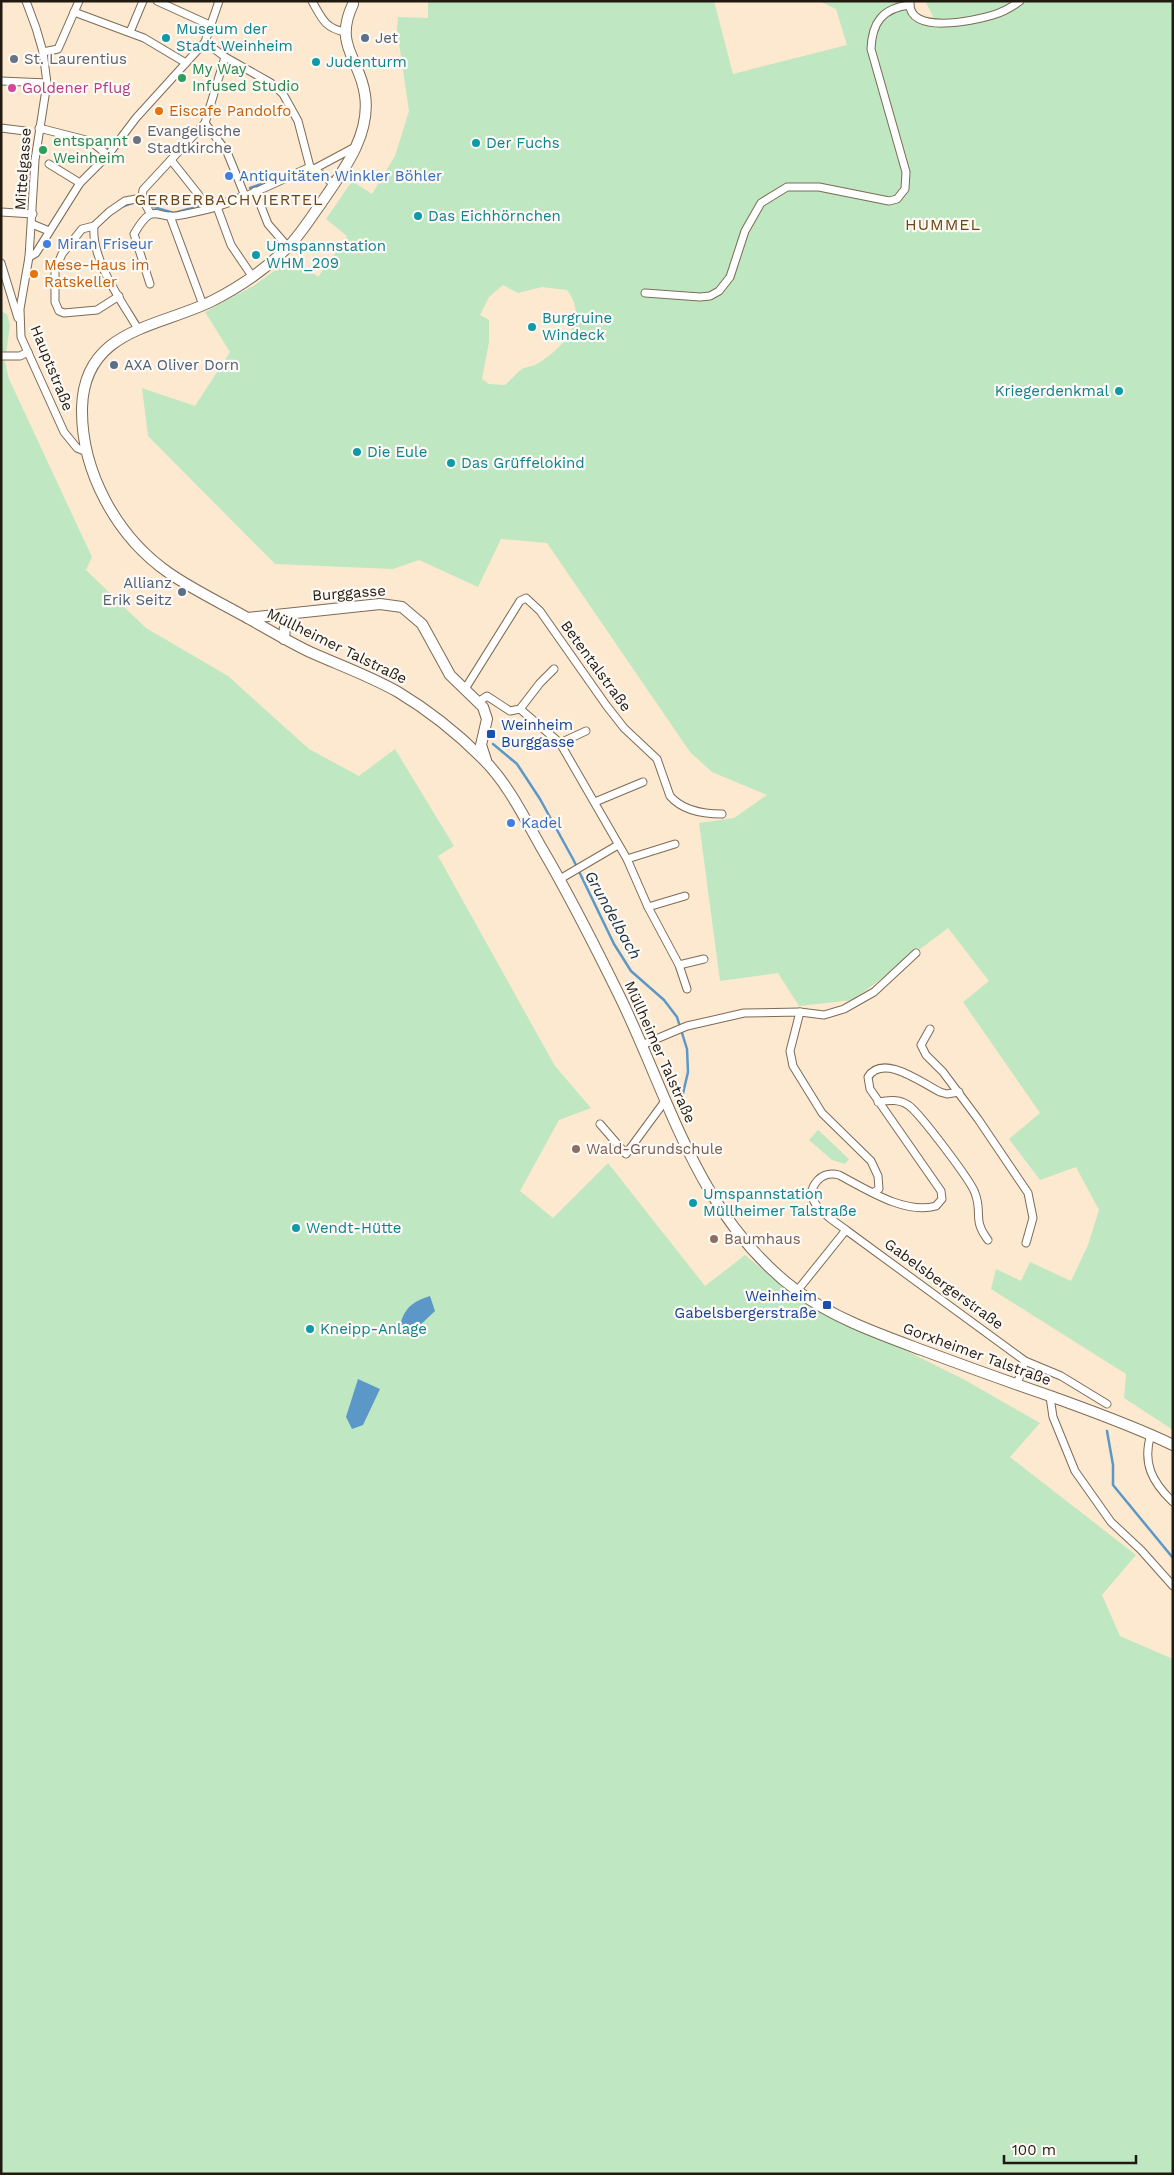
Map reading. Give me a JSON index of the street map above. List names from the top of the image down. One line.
{"streets":{"main road":["Burggasse","Müllheimer Talstraße","Gorxheimer Talstraße"],"street":["Mittelgasse","Hauptstraße","Betentalstraße","Gabelsbergerstraße"]},"crossings":[["Mittelgasse","Hauptstraße"],["Hauptstraße","Müllheimer Talstraße"],["Burggasse","Müllheimer Talstraße"],["Burggasse","Betentalstraße"],["Müllheimer Talstraße","Gorxheimer Talstraße"]],"districts":["GERBERBACHVIERTEL","HUMMEL"],"water":["Grundelbach"],"places":{"other":["Museum der Stadt Weinheim","Jet","St. Laurentius","Judenturm","My Way Infused Studio","Goldener Pflug","Eiscafe Pandolfo","Evangelische Stadtkirche","Der Fuchs","entspannt Weinheim","Antiquitäten Winkler Böhler","Das Eichhörnchen","Miran Friseur","Umspannstation WHM_209","Mese-Haus im Ratskeller","Burgruine Windeck","AXA Oliver Dorn","Kriegerdenkmal","Die Eule","Das Grüffelokind","Allianz Erik Seitz","Kadel","Wald-Grundschule","Umspannstation Müllheimer Talstraße","Wendt-Hütte","Baumhaus","Kneipp-Anlage"],"transit":["Weinheim Burggasse","Weinheim Gabelsbergerstraße"]},"scale_bar":"100 m"}
